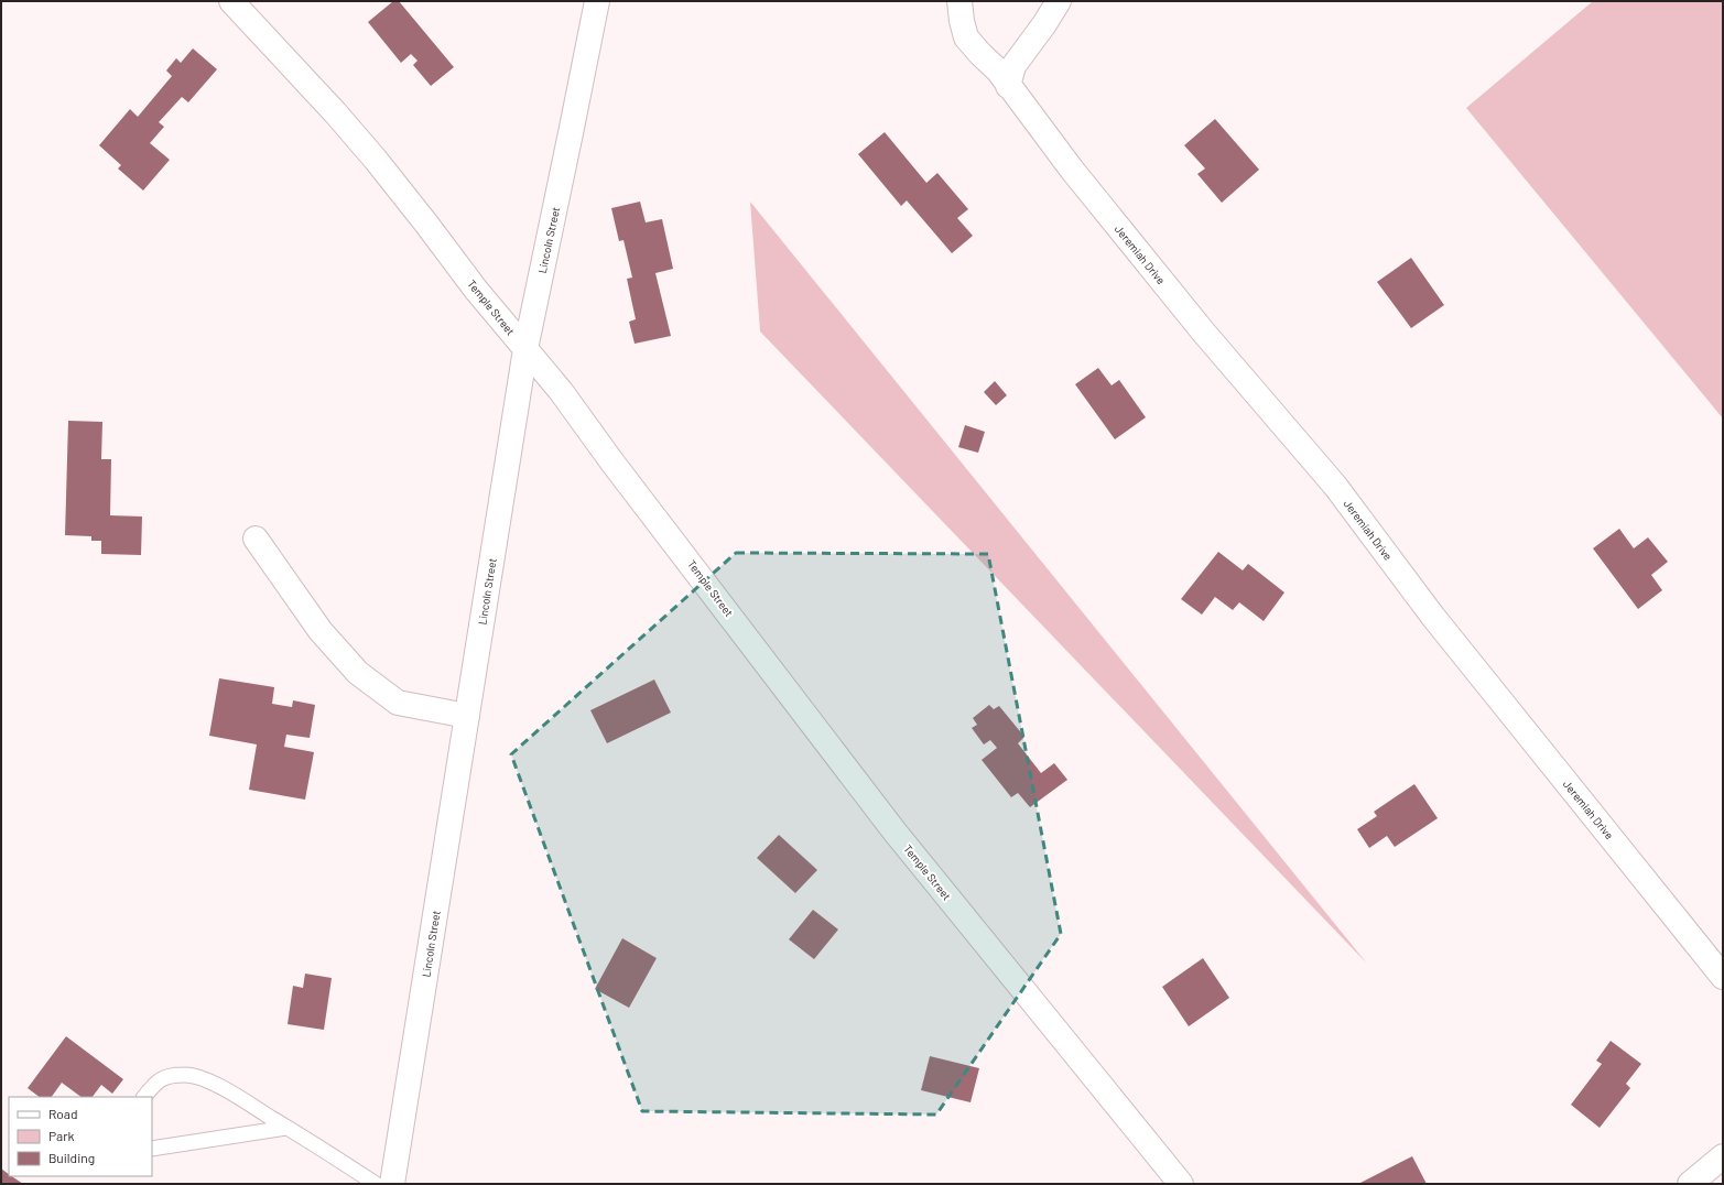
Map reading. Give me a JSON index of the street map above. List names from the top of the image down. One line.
{"streets":{"main road":["Lincoln Street","Jeremiah Drive","Temple Street"]},"crossings":[["Lincoln Street","Temple Street"]],"legend":["Road","Park","Building"]}
